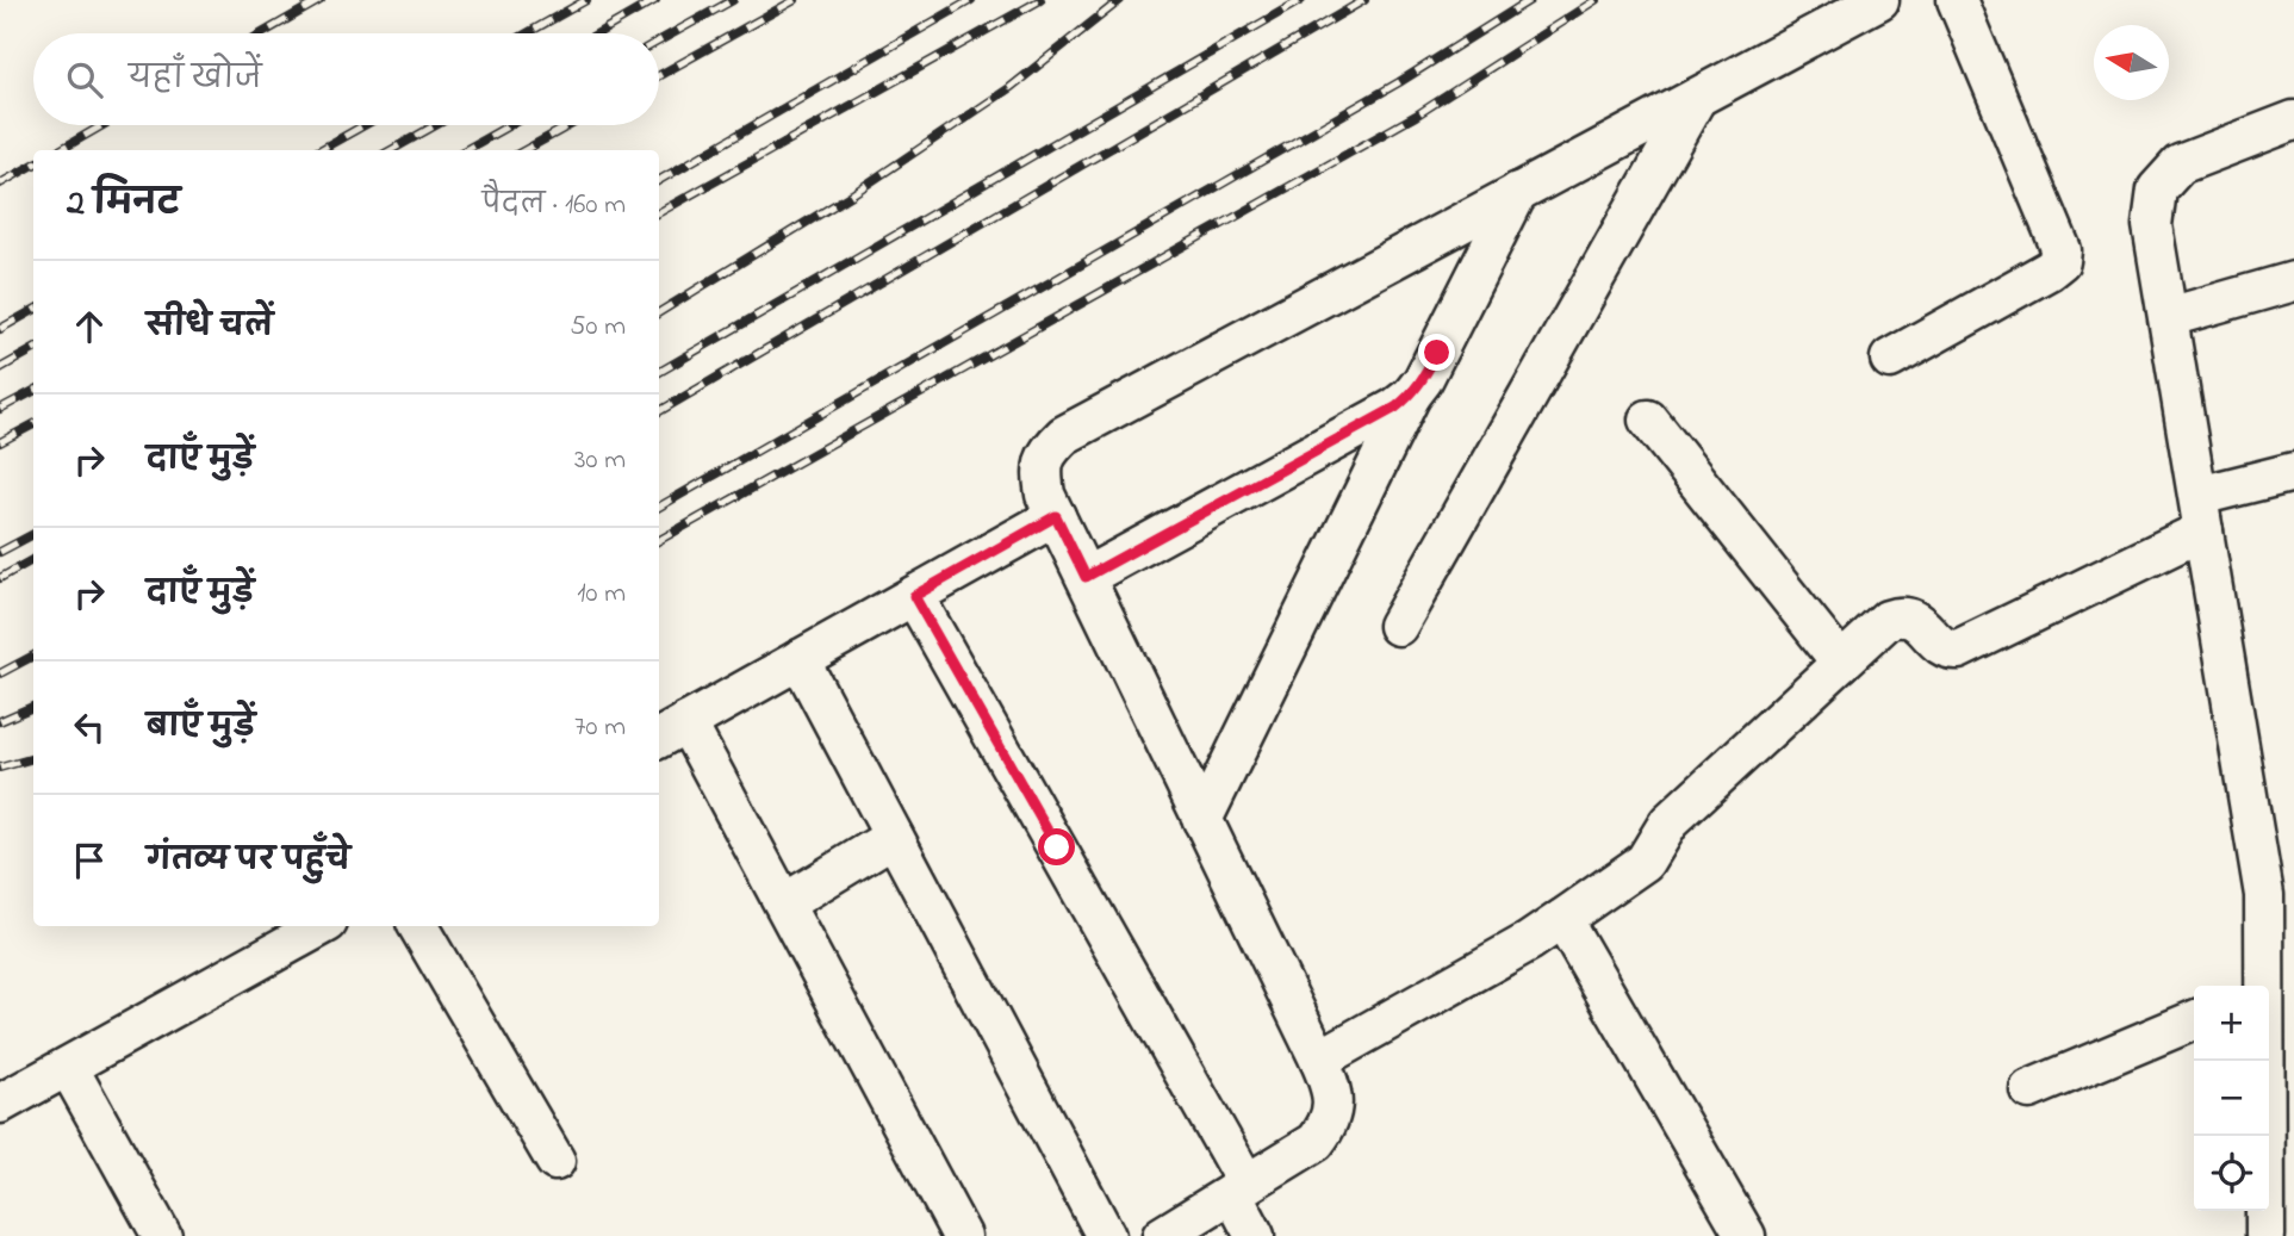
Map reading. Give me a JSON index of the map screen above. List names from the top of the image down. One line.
{"north":"left","page":{"search":"यहाँ खोजें","heading":["2 मिनट","पैदल · 160 m"],"list":[["सीधे चलें","50 m"],["दाएँ मुड़ें","30 m"],["दाएँ मुड़ें","10 m"],["बाएँ मुड़ें","70 m"],"गंतव्य पर पहुँचे"],"map_buttons":["+","−"]}}
